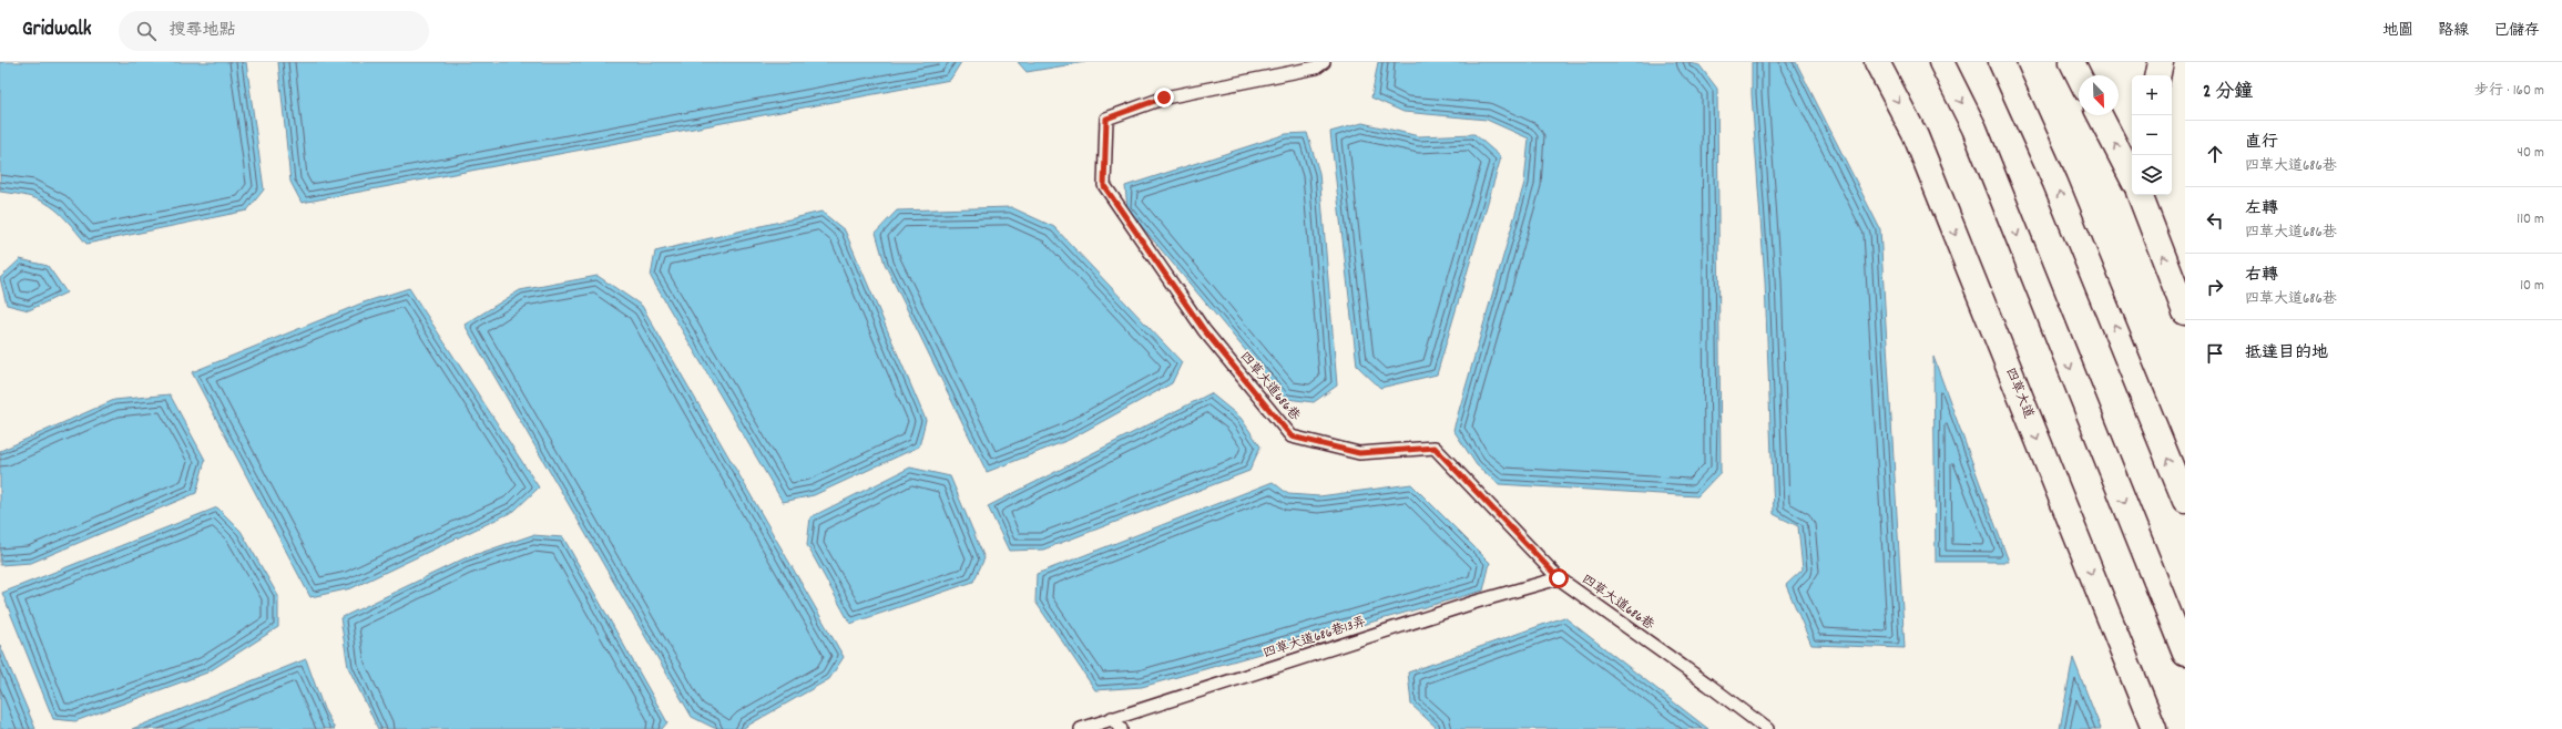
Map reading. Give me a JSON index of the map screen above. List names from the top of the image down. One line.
{"streets":{"street":["四草大道"],"lane":["四草大道686巷","四草大道686巷13弄"]},"crossings":[["四草大道686巷","四草大道686巷13弄"]],"north":"bottom right","page":{"header":"Gridwalk","search":"搜尋地點","nav":["地圖","路線","已儲存"],"heading":["2 分鐘","步行 · 160 m"],"map_buttons":["+","−"],"list":[["直行","四草大道686巷","40 m"],["左轉","四草大道686巷","110 m"],["右轉","四草大道686巷","10 m"],"抵達目的地"]}}
